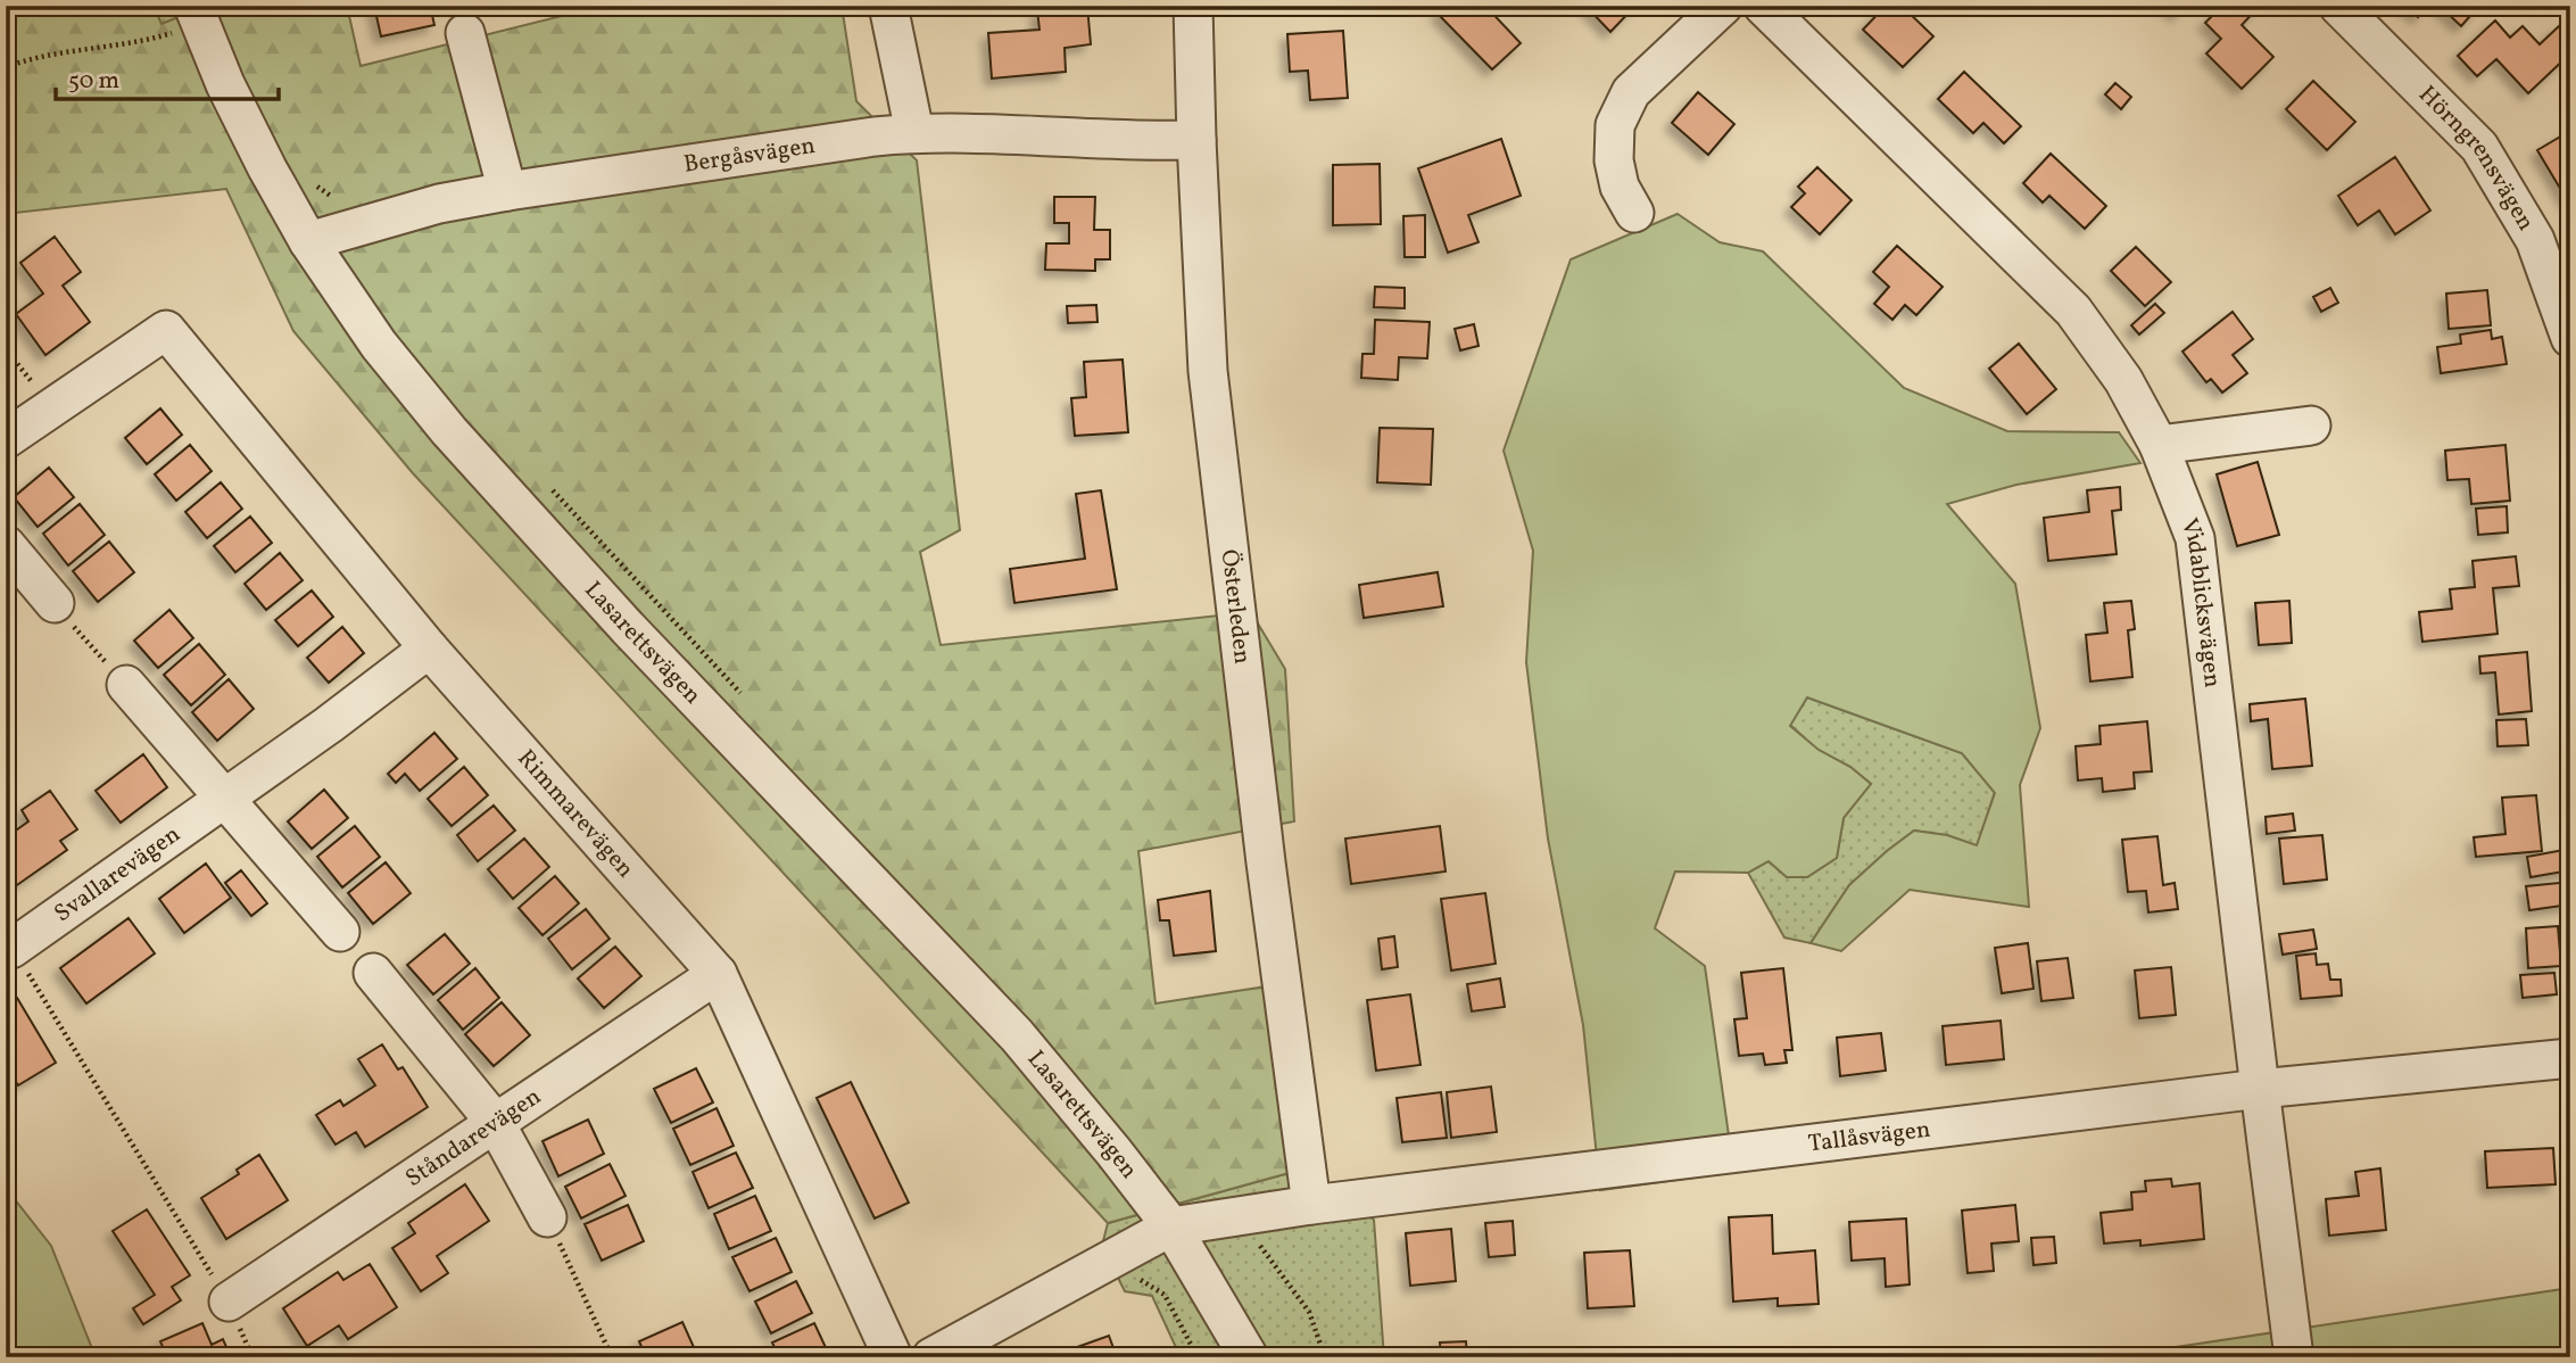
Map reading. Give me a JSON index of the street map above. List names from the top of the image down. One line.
{"streets":{"street":["Bergåsvägen","Hörngrensvägen","Vidablicksvägen","Österleden","Lasarettsvägen","Rimmarevägen","Svallarevägen","Ståndarevägen","Tallåsvägen"]},"crossings":[["Bergåsvägen","Österleden"],["Bergåsvägen","Lasarettsvägen"],["Vidablicksvägen","Tallåsvägen"],["Österleden","Tallåsvägen"],["Lasarettsvägen","Tallåsvägen"],["Rimmarevägen","Svallarevägen"],["Rimmarevägen","Ståndarevägen"]],"scale_bar":"50 m"}
